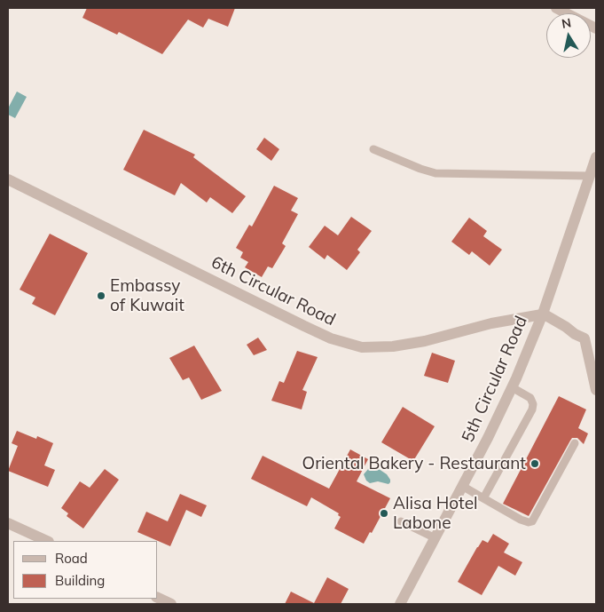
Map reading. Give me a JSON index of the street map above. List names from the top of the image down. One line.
{"streets":{"street":["6th Circular Road","5th Circular Road"]},"crossings":[["6th Circular Road","5th Circular Road"]],"places":["Embassy of Kuwait","Oriental Bakery - Restaurant","Alisa Hotel Labone"],"legend":["Road","Building"],"north":"top"}
